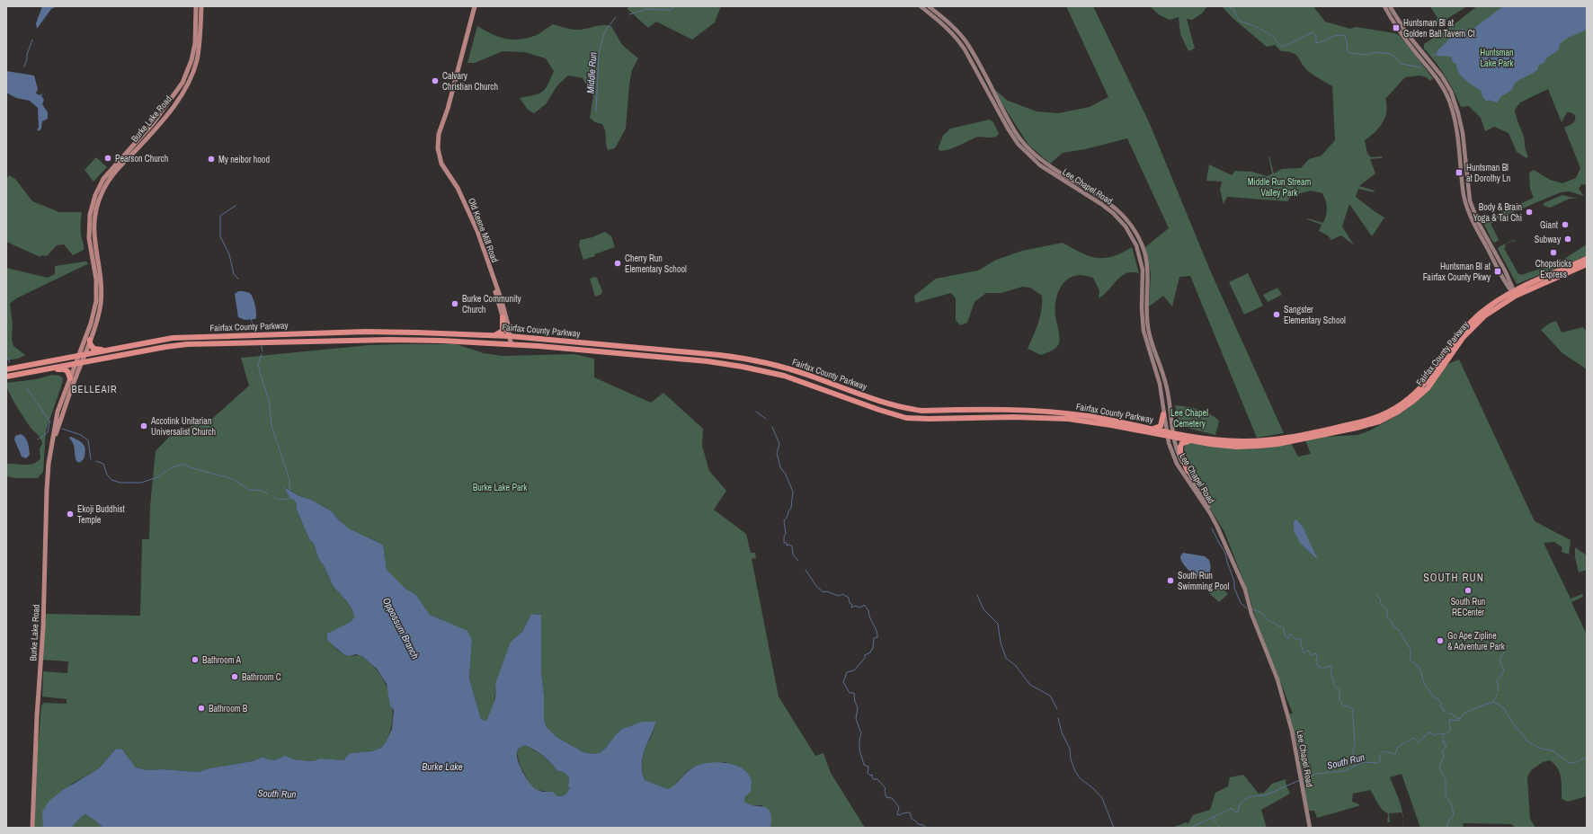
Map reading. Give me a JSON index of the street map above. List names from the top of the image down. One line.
{"streets":{"highway":["Fairfax County Parkway"],"main road":["Burke Lake Road","Lee Chapel Road","Old Keene Mill Road"]},"crossings":[["Burke Lake Road","Fairfax County Parkway"],["Lee Chapel Road","Fairfax County Parkway"],["Old Keene Mill Road","Fairfax County Parkway"]],"districts":["BELLEAIR","SOUTH RUN"],"water":["Middle Run","Oppossum Branch","South Run","Burke Lake"],"parks":["Huntsman Lake Park","Middle Run Stream Valley Park","Lee Chapel Cemetery","Burke Lake Park"],"places":{"transit":["Huntsman Bl at Golden Ball Tavern Ct","Huntsman Bl at Dorothy Ln","Huntsman Bl at Fairfax County Pkwy"],"other":["Calvary Christian Church","Pearson Church","My neibor hood","Body & Brain Yoga & Tai Chi","Giant","Subway","Chopsticks Express","Cherry Run Elementary School","Burke Community Church","Sangster Elementary School","Accotink Unitarian Universalist Church","Ekoji Buddhist Temple","South Run Swimming Pool","South Run RECenter","Go Ape Zipline & Adventure Park","Bathroom A","Bathroom C","Bathroom B"]}}
